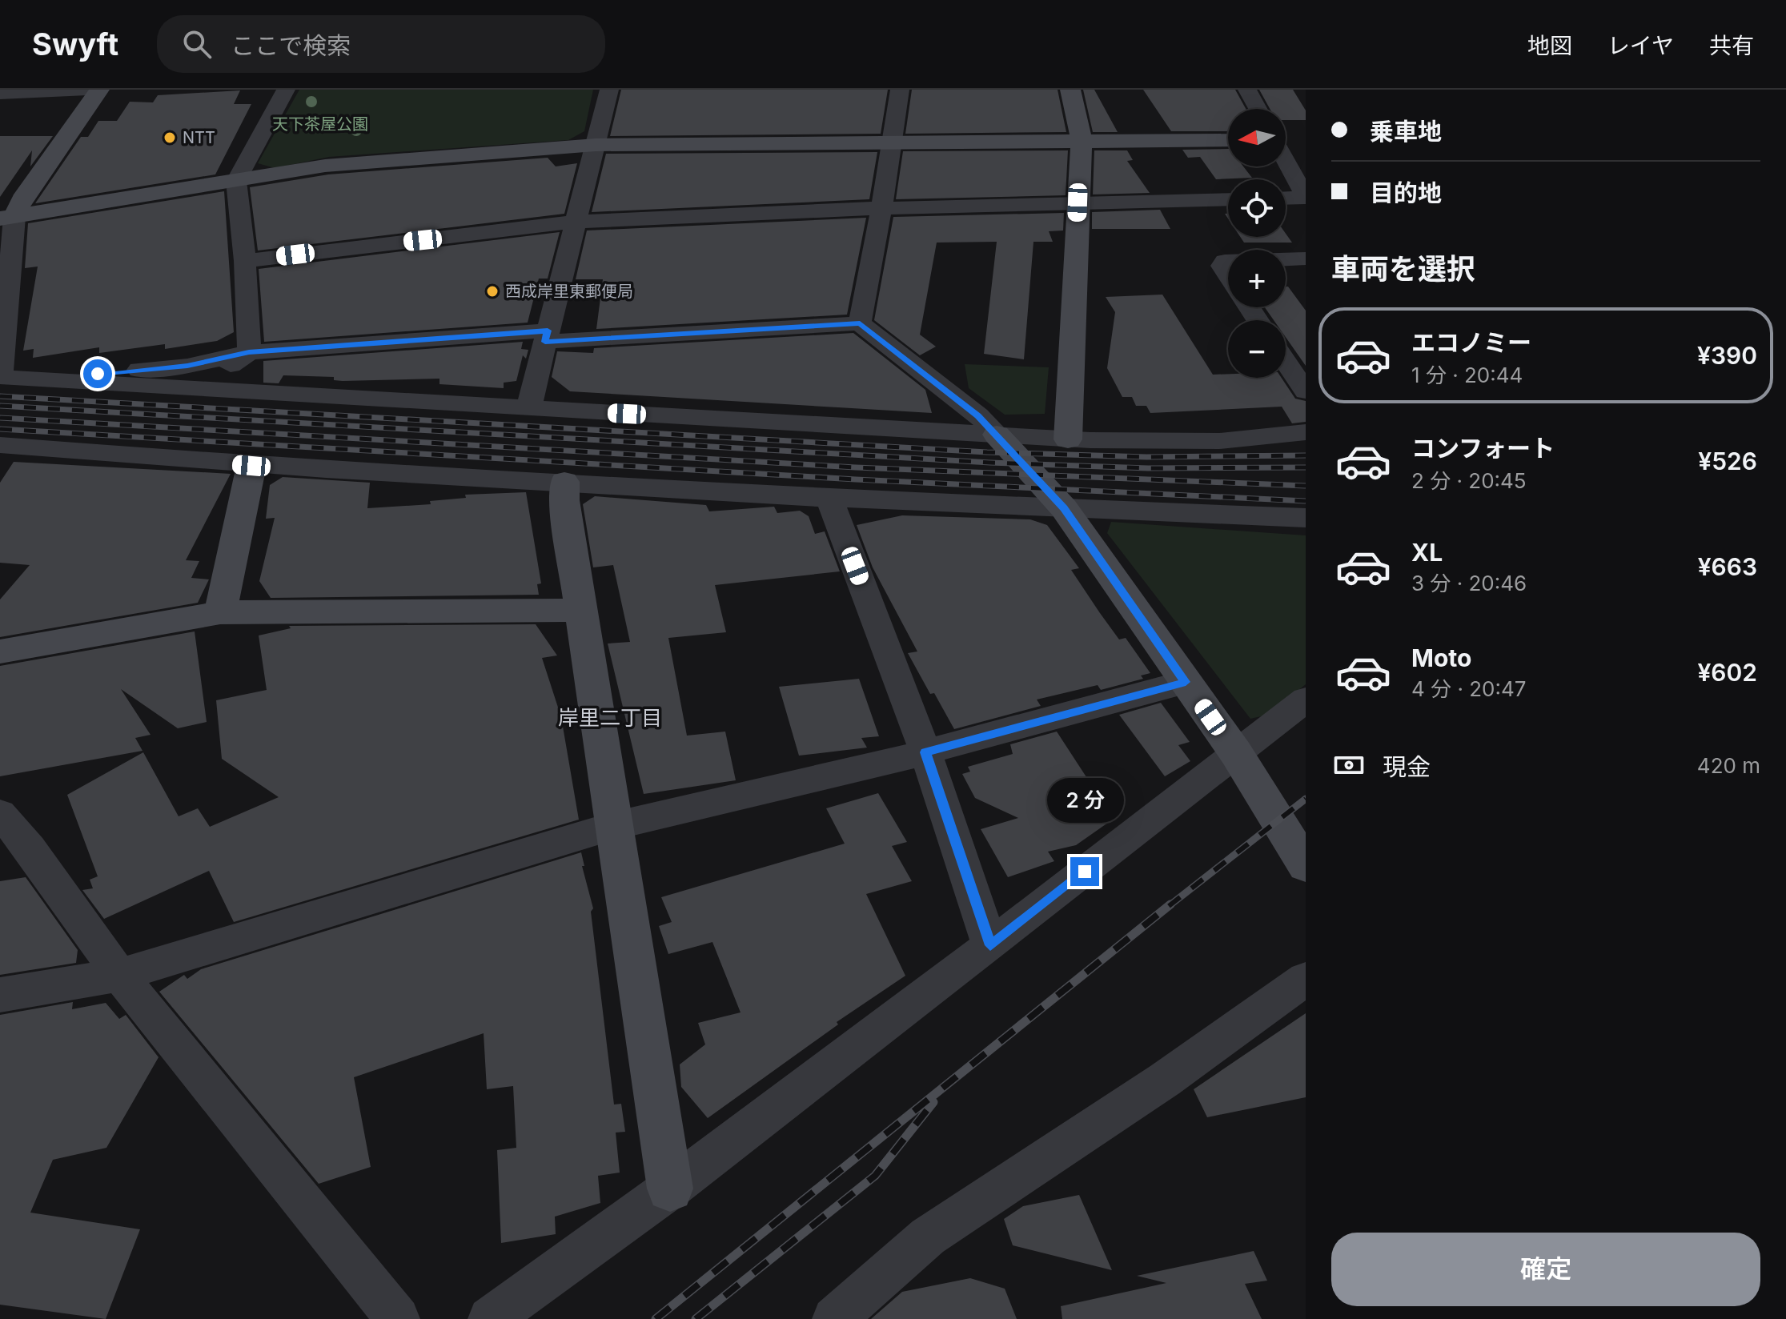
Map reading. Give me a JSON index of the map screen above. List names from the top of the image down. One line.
{"districts":["岸里二丁目"],"parks":["天下茶屋公園"],"places":["NTT","西成岸里東郵便局"],"north":"left","page":{"header":"Swyft","search":"ここで検索","nav":["地図","レイヤ","共有"],"banner":["乗車地","目的地"],"map_buttons":["+","−"],"heading":"車両を選択","list":[{"name":"エコノミー","note":"1 分 · 20:44","value":"¥390"},{"name":"コンフォート","note":"2 分 · 20:45","value":"¥526"},{"name":"XL","note":"3 分 · 20:46","value":"¥663"},{"name":"Moto","note":"4 分 · 20:47","value":"¥602"}],"pay":["現金","420 m"],"bubble":"2 分","buttons":"確定"}}
